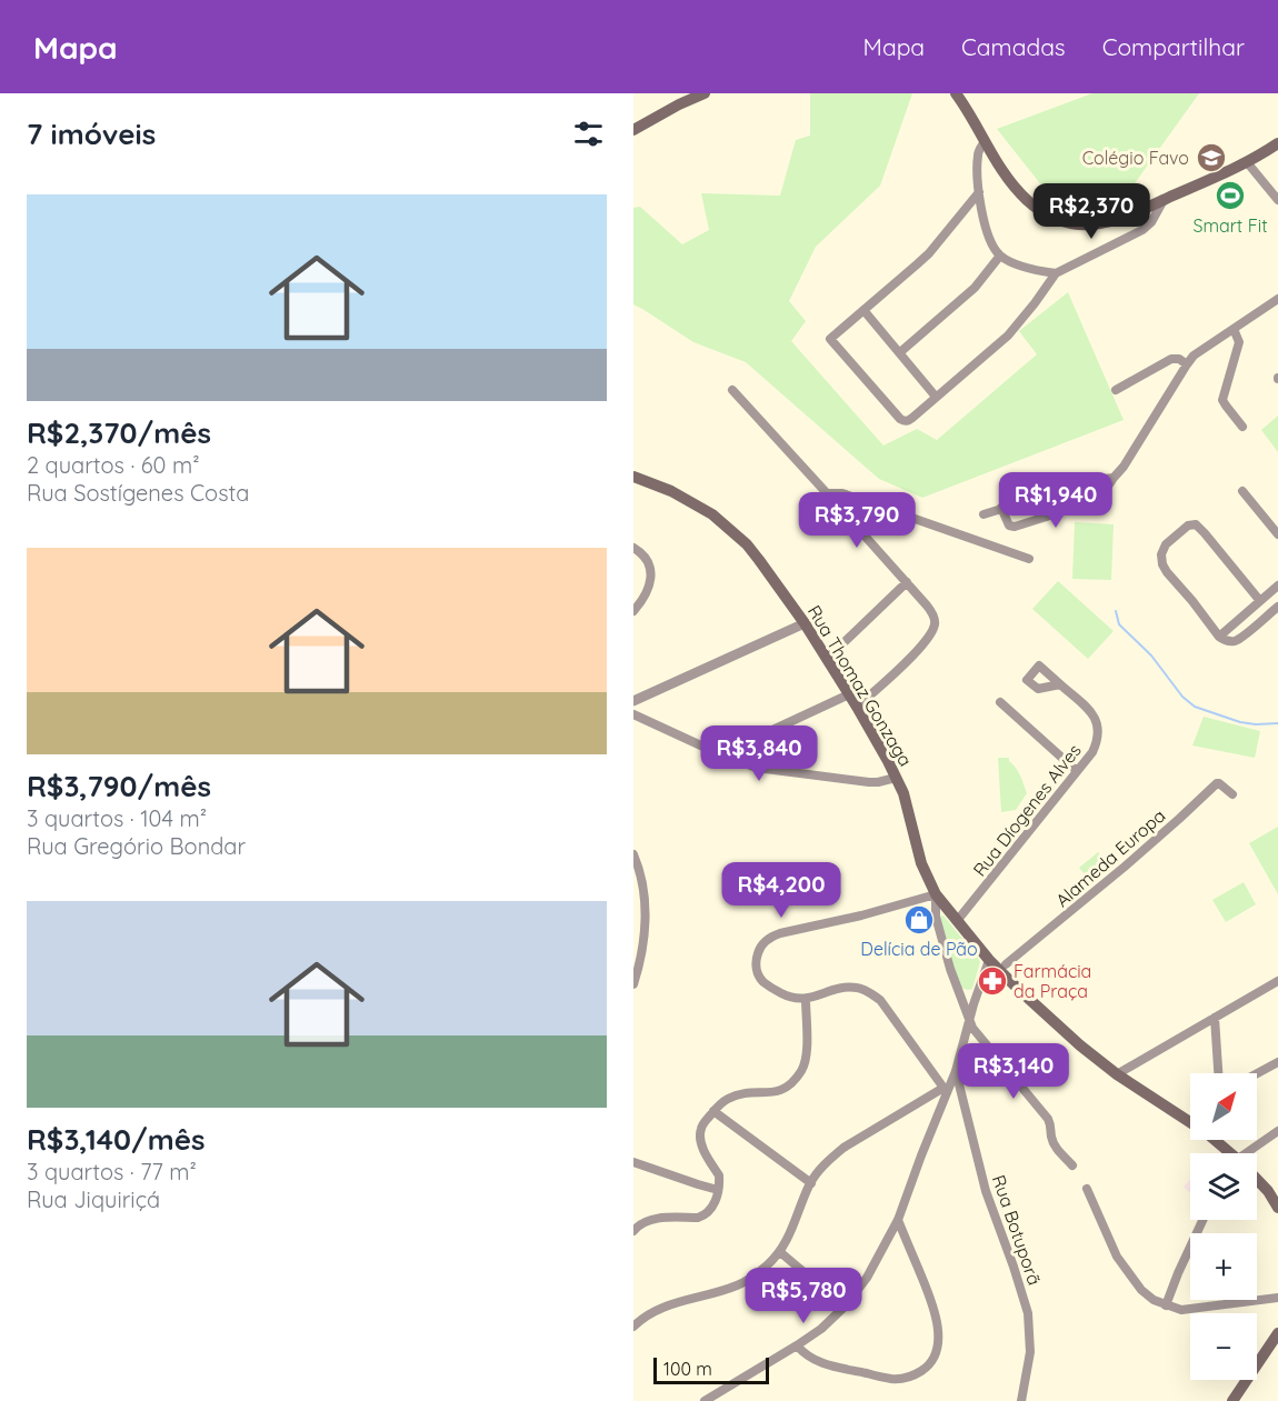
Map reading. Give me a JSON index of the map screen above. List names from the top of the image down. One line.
{"streets":{"main road":["Rua Thomaz Gonzaga"],"street":["Rua Díogenes Alves","Alameda Europa","Rua Botuporã"]},"crossings":[["Rua Thomaz Gonzaga","Rua Díogenes Alves"]],"places":{"school or university":["Colégio Favo"],"sports":["Smart Fit"],"shop":["Delícia de Pão"],"pharmacy":["Farmácia da Praça"]},"scale_bar":"100 m","north":"top right","page":{"header":"Mapa","nav":["Mapa","Camadas","Compartilhar"],"heading":"7 imóveis","list":[{"name":"R$2,370/mês","note":"2 quartos · 60 m² · Rua Sostígenes Costa"},{"name":"R$3,790/mês","note":"3 quartos · 104 m² · Rua Gregório Bondar"},{"name":"R$3,140/mês","note":"3 quartos · 77 m² · Rua Jiquiriçá"}],"price":["R$2,370","R$1,940","R$3,790","R$3,840","R$4,200","R$3,140","R$5,780"],"map_buttons":["+","−"],"scale":"100 m"}}
